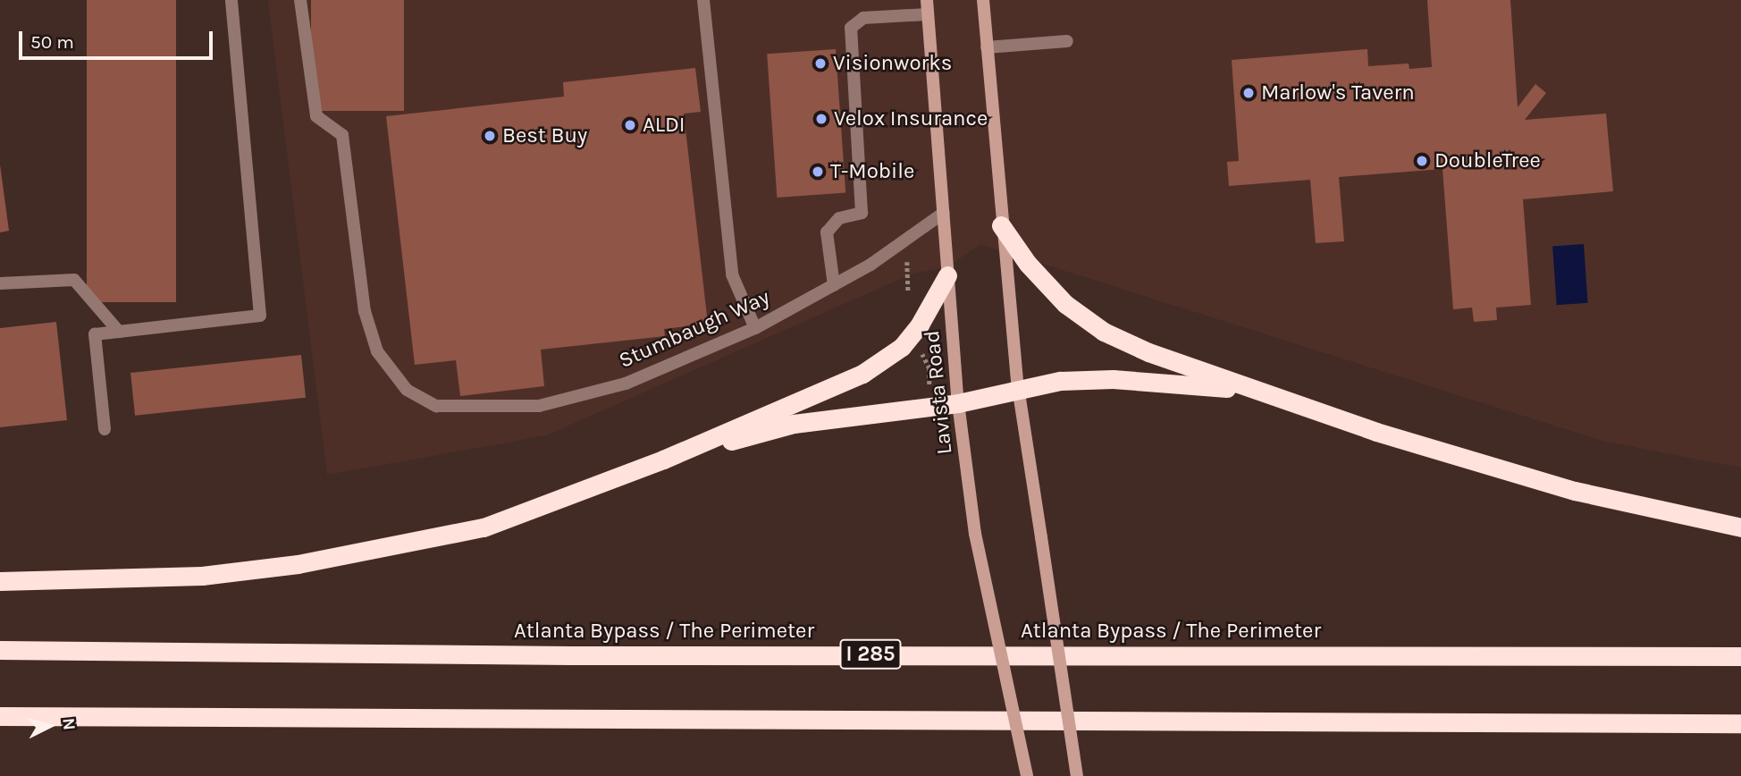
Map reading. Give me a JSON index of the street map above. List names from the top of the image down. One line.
{"streets":{"highway":["Atlanta Bypass / The Perimeter","I 285"],"main road":["Lavista Road"],"street":["Stumbaugh Way"]},"crossings":[["Stumbaugh Way","Lavista Road"]],"places":["Visionworks","Marlow's Tavern","Velox Insurance","ALDI","Best Buy","DoubleTree","T-Mobile"],"scale_bar":"50 m","north":"right"}
